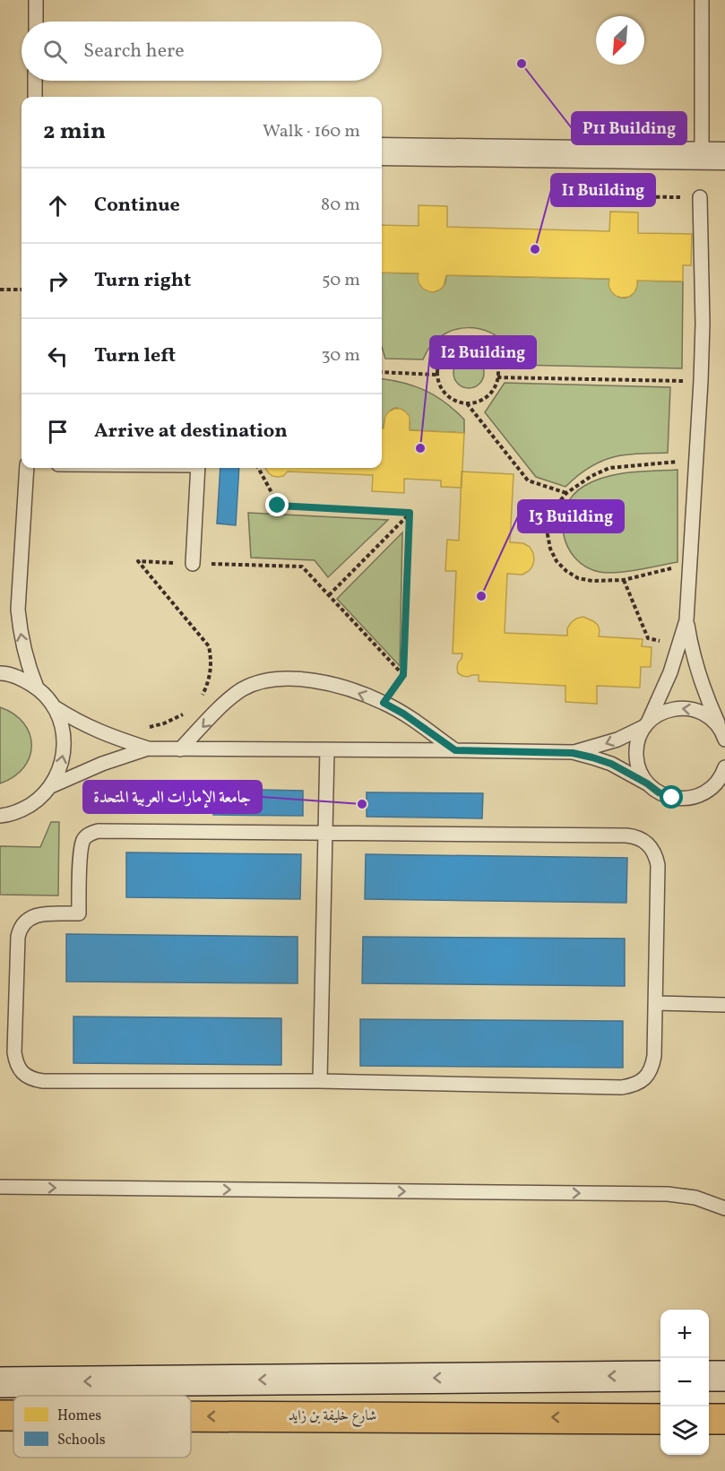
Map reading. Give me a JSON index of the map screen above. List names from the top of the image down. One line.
{"streets":{"highway":["شارع خليفة بن زايد"]},"one_way":["شارع خليفة بن زايد"],"places":["P11 Building","I1 Building","I2 Building","I3 Building","جامعة الإمارات العربية المتحدة"],"legend":["Homes","Schools"],"north":"bottom left","page":{"search":"Search here","heading":["2 min","Walk · 160 m"],"list":[["Continue","80 m"],["Turn right","50 m"],["Turn left","30 m"],"Arrive at destination"],"map_buttons":["+","−"]}}
